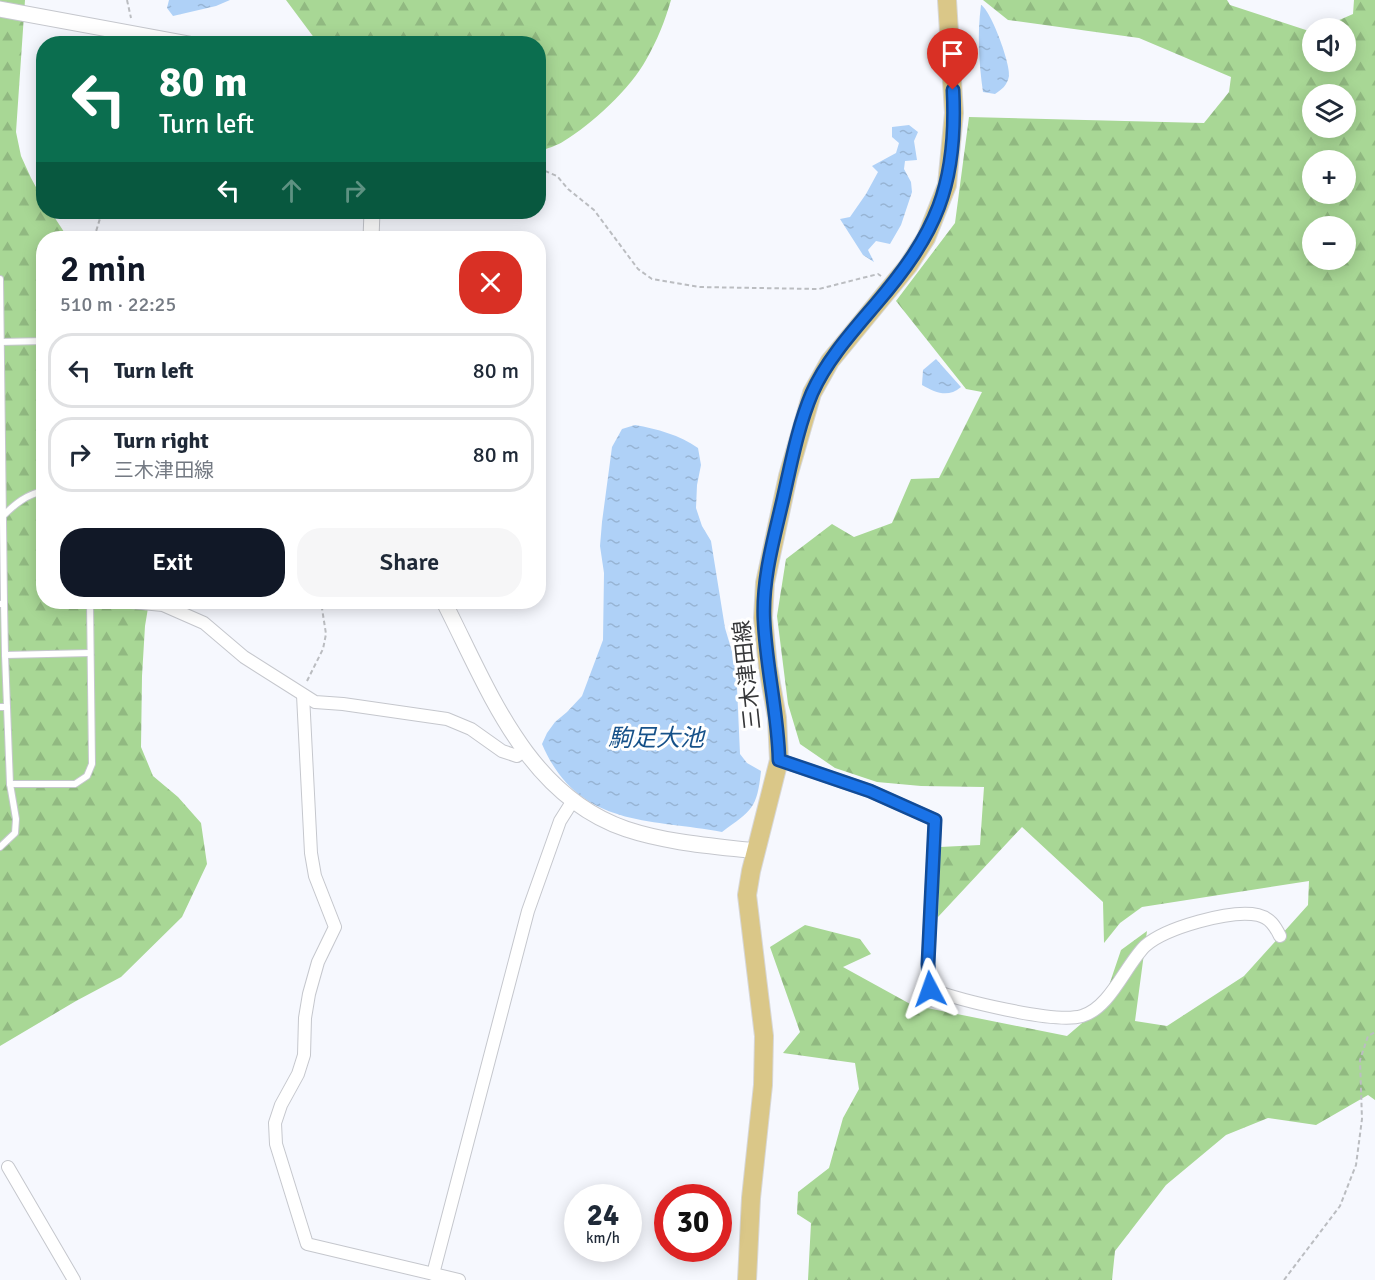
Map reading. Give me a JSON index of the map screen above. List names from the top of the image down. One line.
{"streets":{"main road":["三木津田線"]},"water":["駒足大池"],"page":{"map_buttons":["+","−"],"turn":["80 m","Turn left"],"heading":["2 min","510 m · 22:25"],"list":[{"name":"Turn left","value":"80 m"},{"name":"Turn right","note":"三木津田線","value":"80 m"}],"buttons":["Exit","Share"],"speed":"24 km/h","limit":"30"}}
